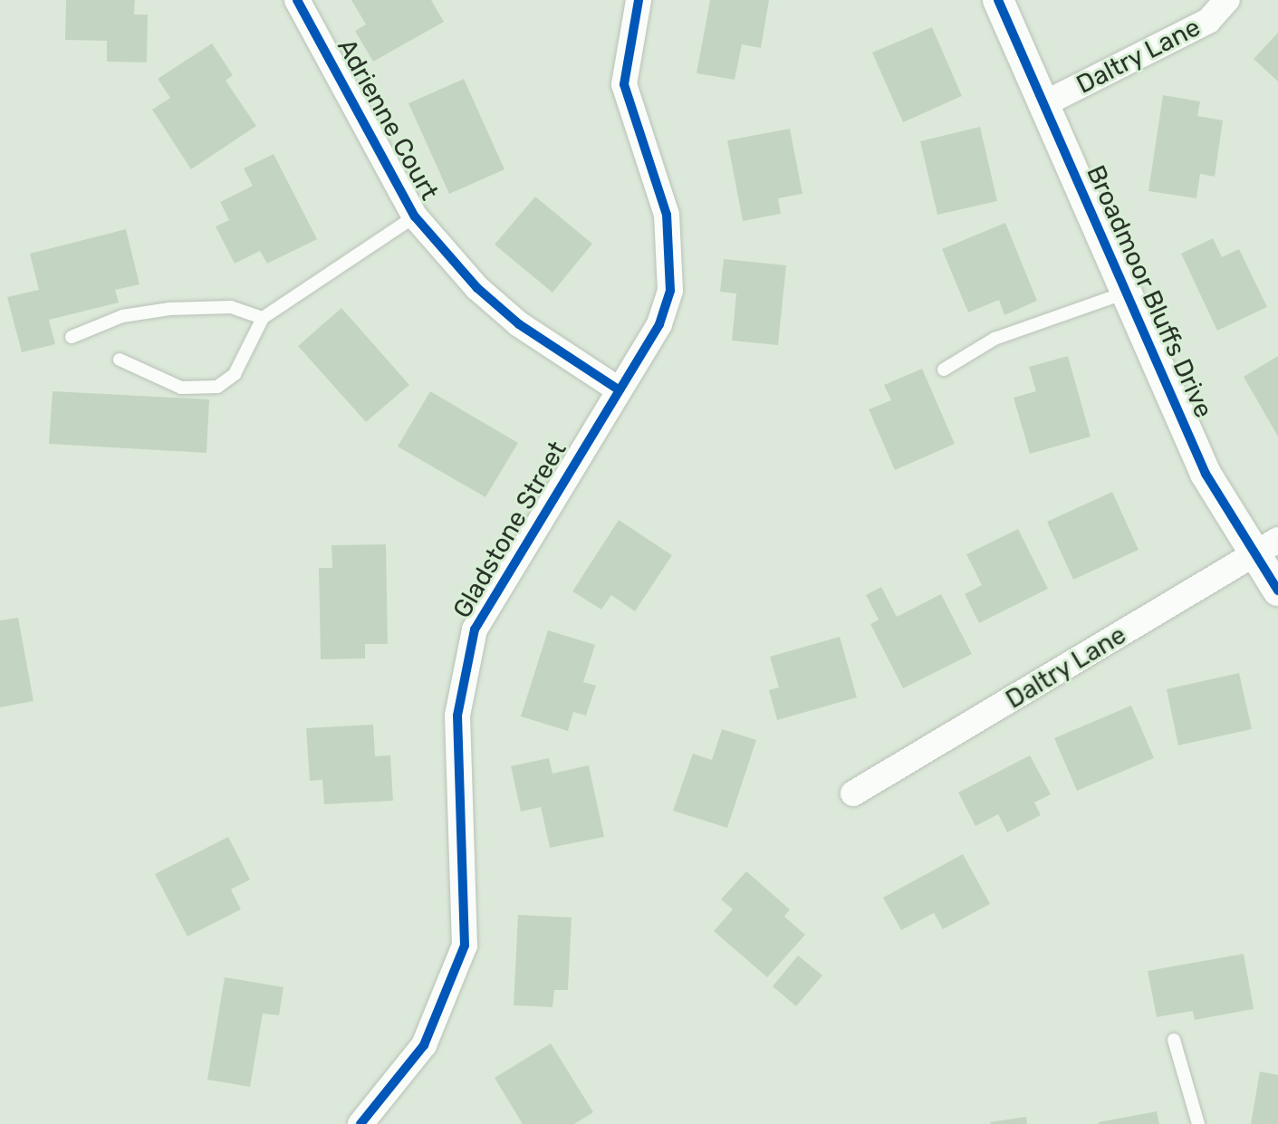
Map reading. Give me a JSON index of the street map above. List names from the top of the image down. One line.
{"streets":{"street":["Daltry Lane","Adrienne Court","Broadmoor Bluffs Drive","Gladstone Street"]},"crossings":[["Daltry Lane","Broadmoor Bluffs Drive"],["Adrienne Court","Gladstone Street"]]}
